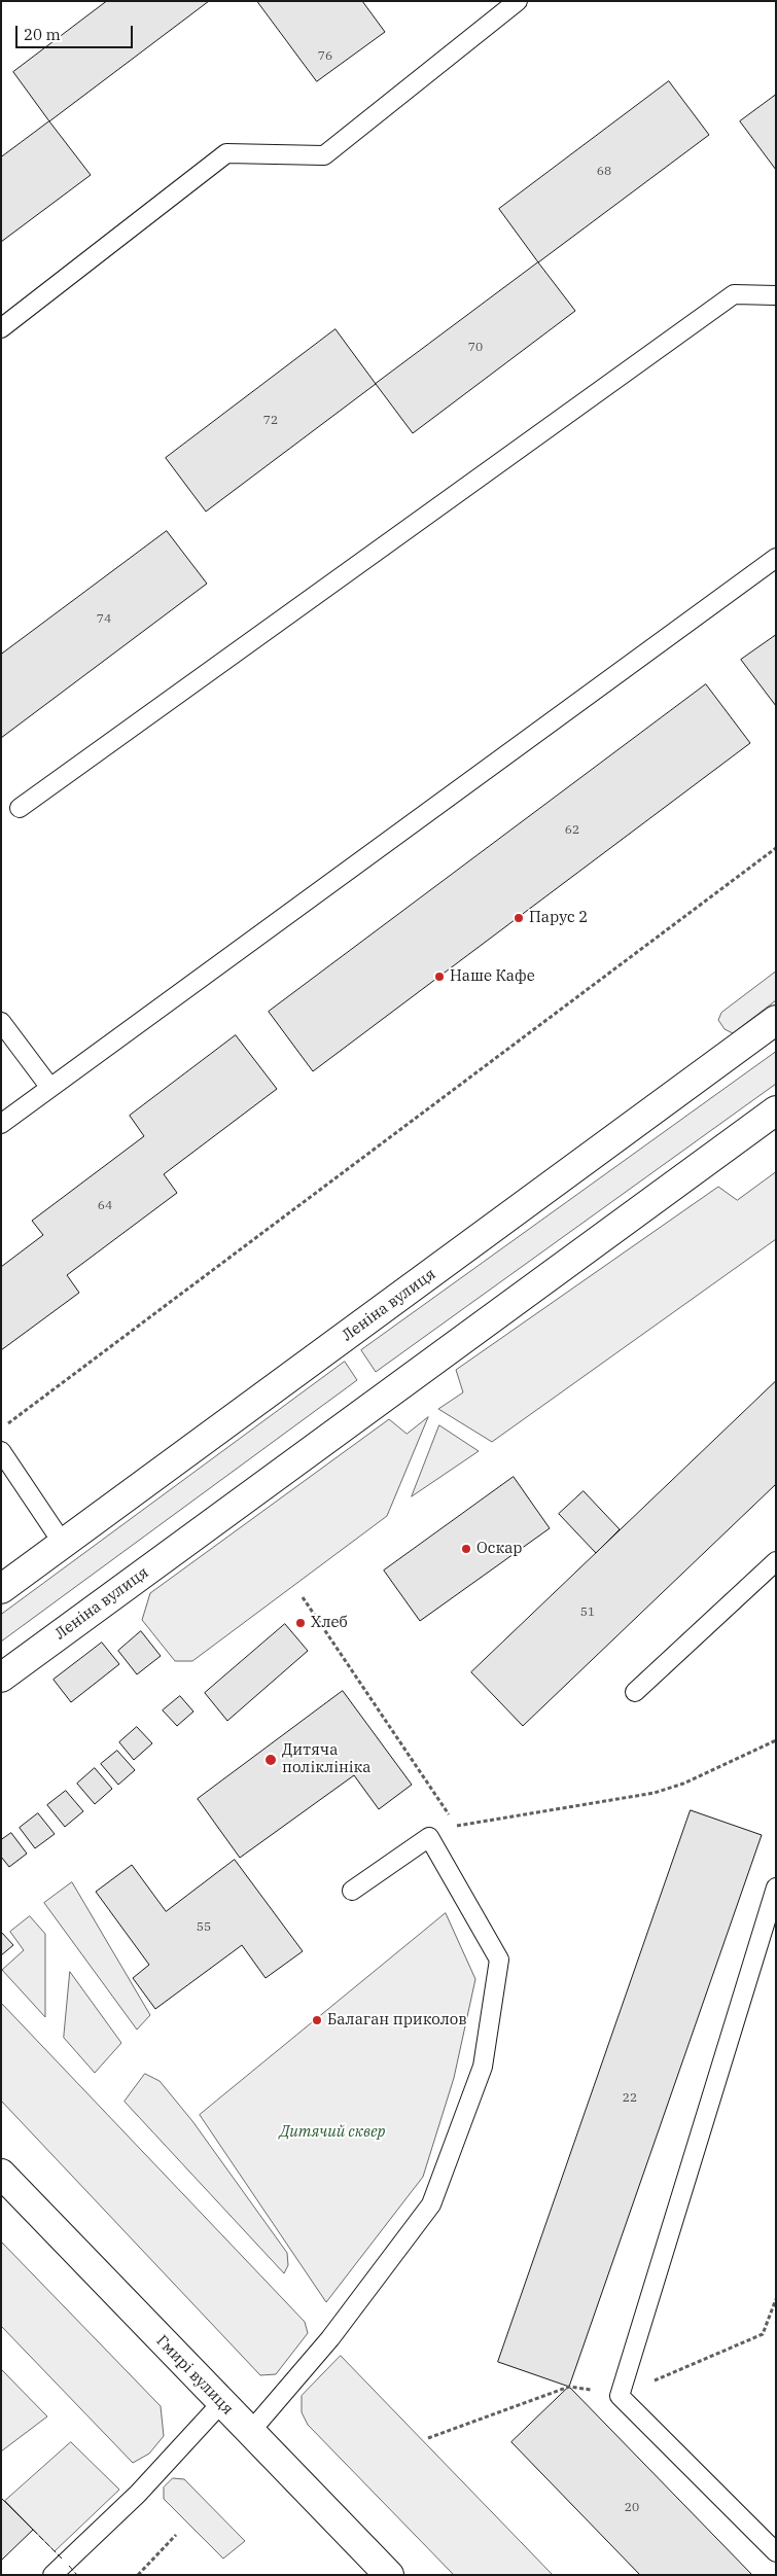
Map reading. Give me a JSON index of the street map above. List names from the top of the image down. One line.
{"streets":{"street":["Леніна вулиця","Гмирі вулиця"]},"parks":["Дитячий сквер"],"places":["Парус 2","Наше Кафе","Оскар","Хлеб","Дитяча поліклініка","Балаган приколов"],"house_numbers":["76","68","70","72","74","62","64","51","55","22","20"],"scale_bar":"20 m"}
